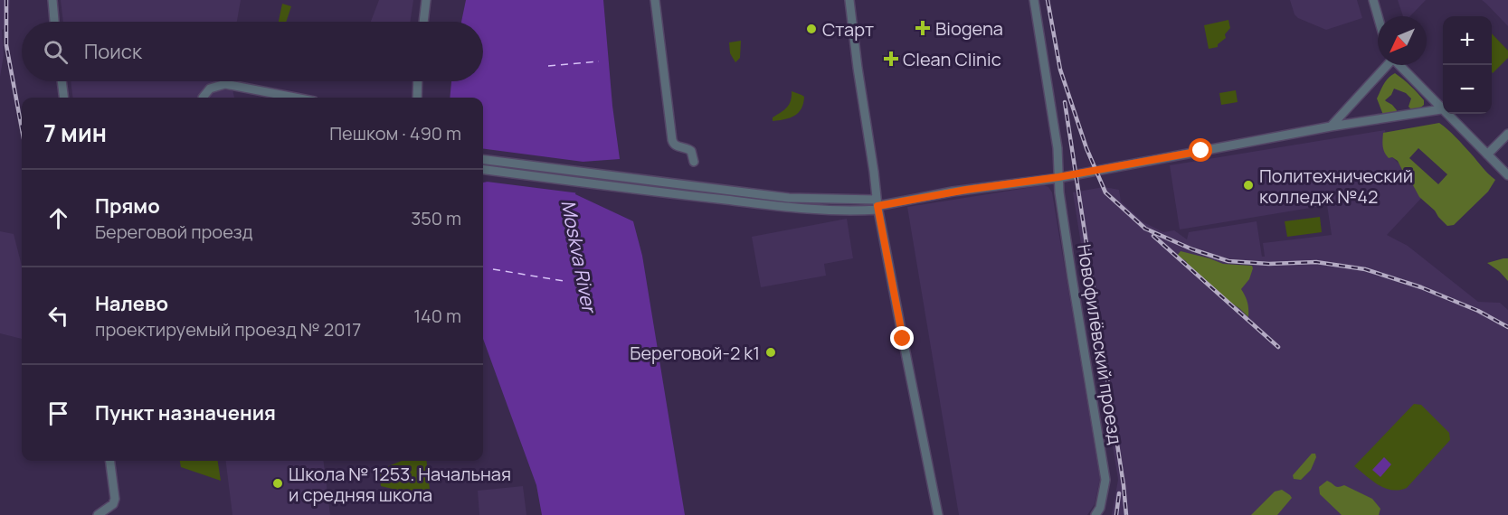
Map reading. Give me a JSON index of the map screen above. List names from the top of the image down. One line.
{"streets":{"street":["Новофилёвский проезд"]},"water":["Moskva River"],"places":{"health":["Biogena","Clean Clinic"],"other":["Старт","Политехнический колледж №42","Береговой-2 k1","Школа № 1253. Начальная и средняя школа"]},"north":"bottom left","page":{"map_buttons":["+","−"],"search":"Поиск","heading":["7 мин","Пешком · 490 m"],"list":[["Прямо","Береговой проезд","350 m"],["Налево","проектируемый проезд № 2017","140 m"],"Пункт назначения"]}}
